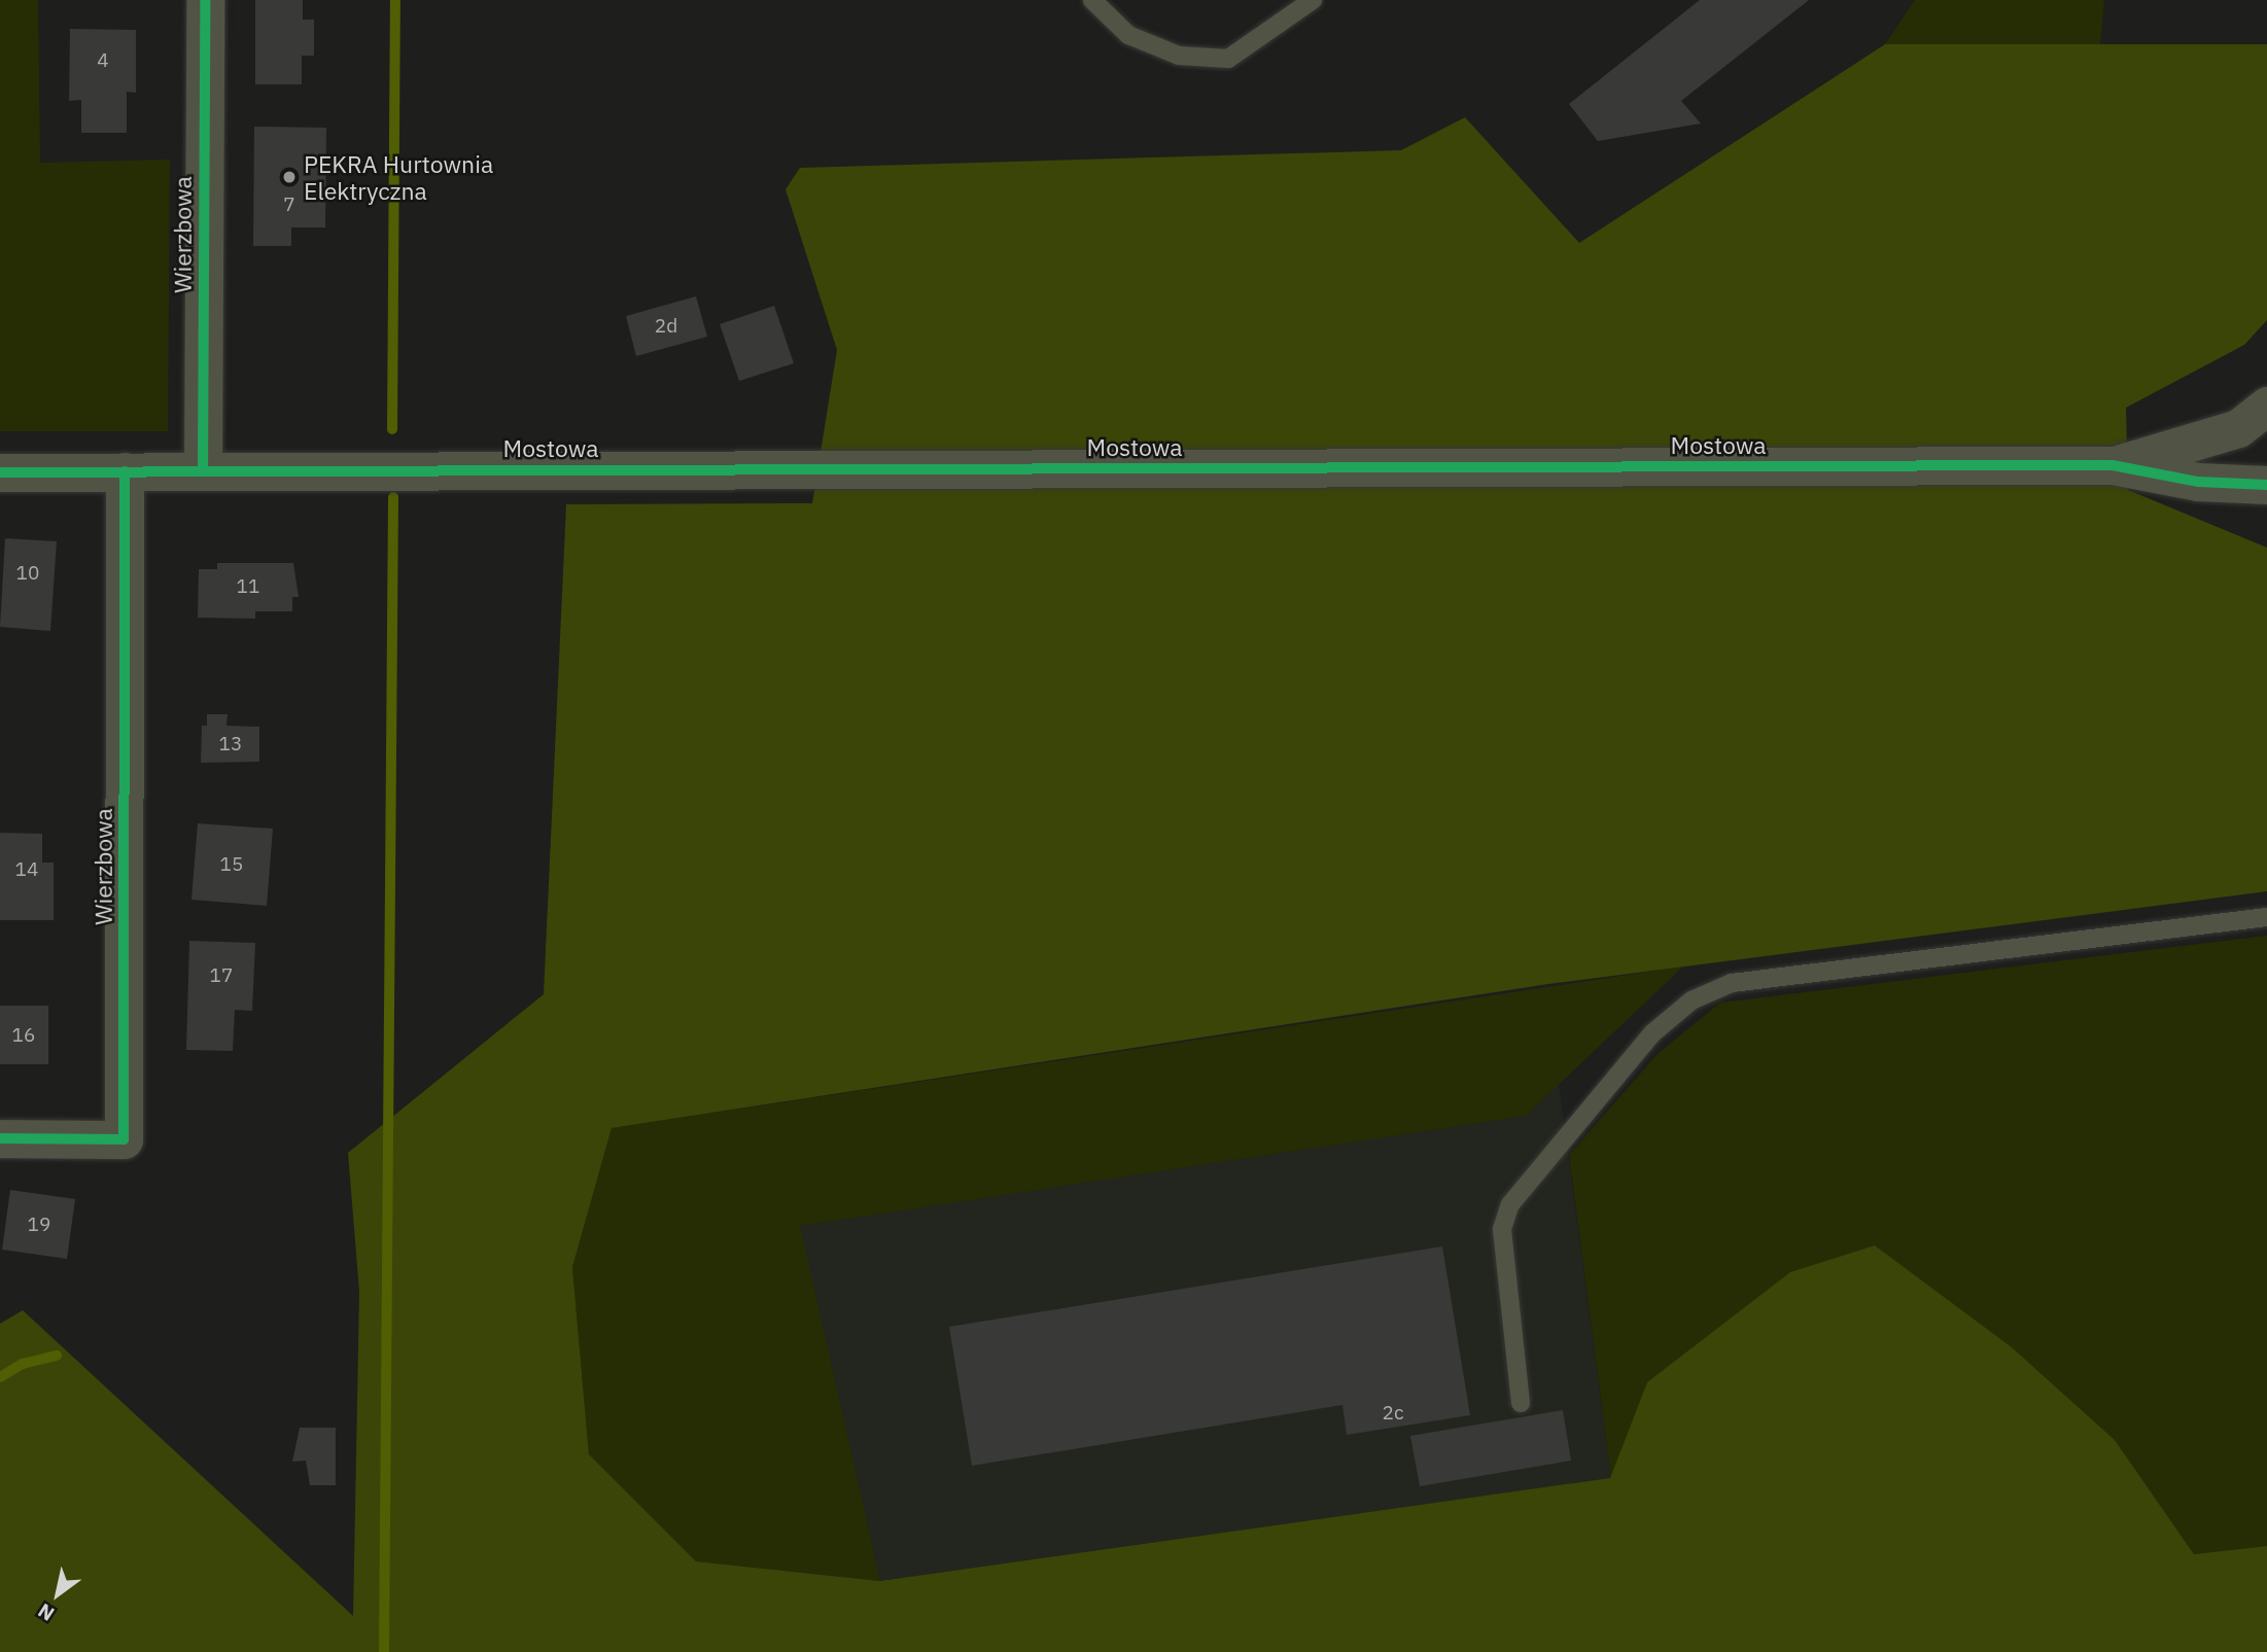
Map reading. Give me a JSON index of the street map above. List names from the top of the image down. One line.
{"streets":{"street":["Wierzbowa","Mostowa"]},"crossings":[["Wierzbowa","Mostowa"]],"places":["PEKRA Hurtownia Elektryczna"],"house_numbers":["4","7","2d","10","11","13","15","14","17","16","19","2c"],"north":"bottom left"}
